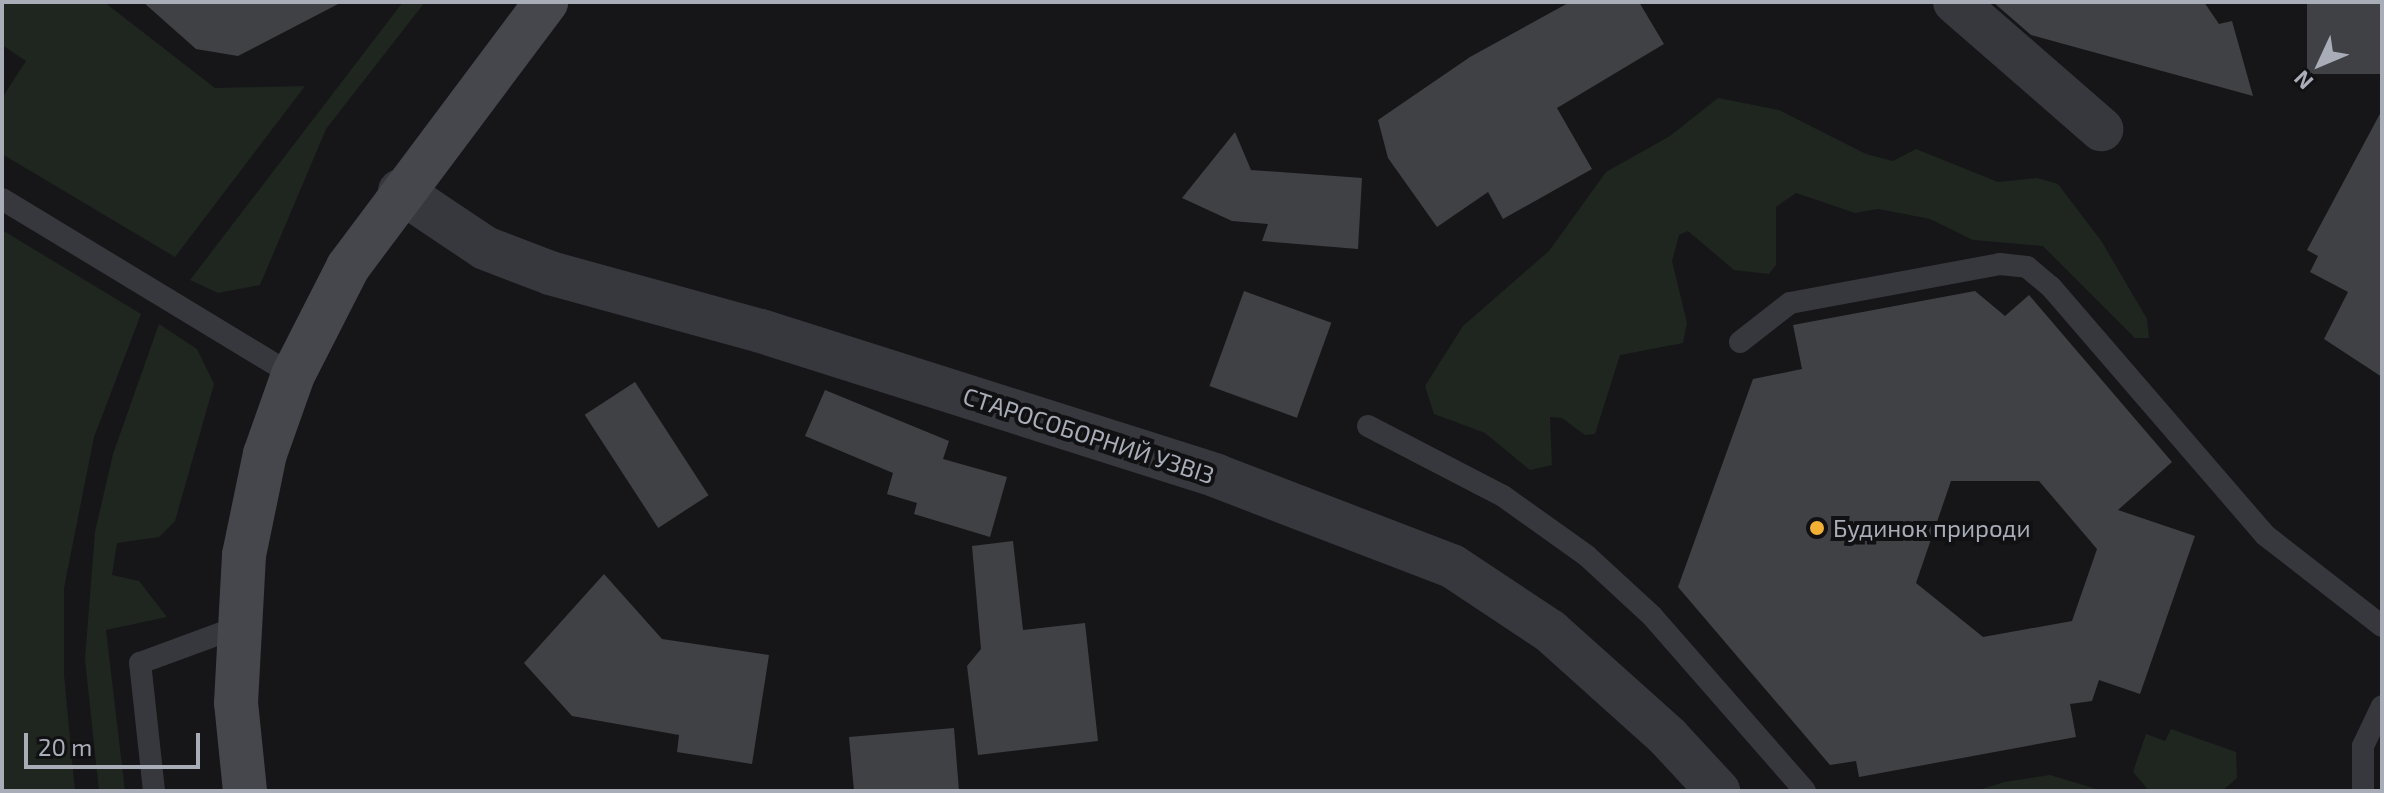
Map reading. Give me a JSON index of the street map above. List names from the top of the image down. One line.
{"streets":{"street":["СТАРОСОБОРНИЙ УЗВІЗ"]},"places":["Будинок природи"],"scale_bar":"20 m","north":"bottom left"}
